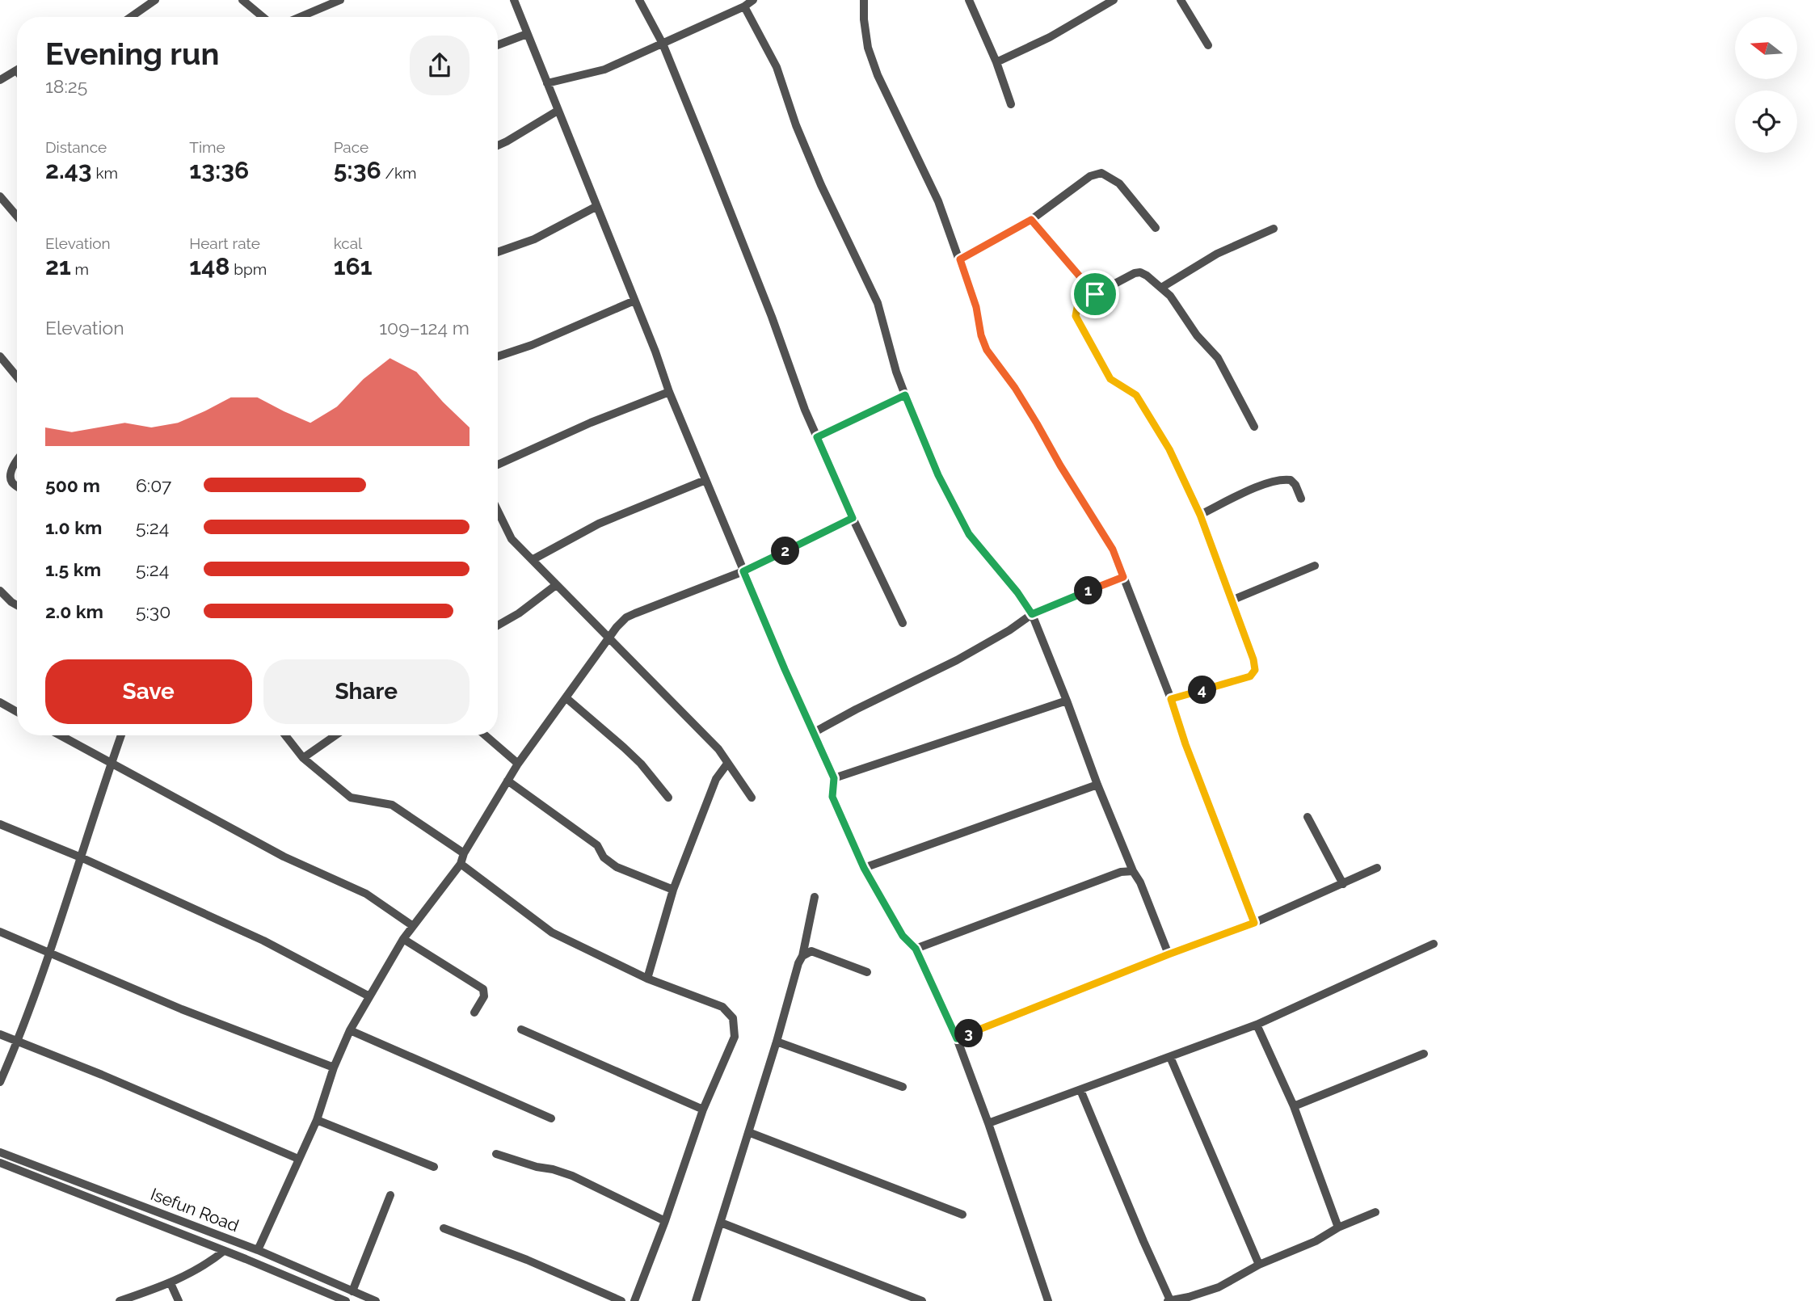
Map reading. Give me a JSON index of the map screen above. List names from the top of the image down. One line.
{"streets":{"street":["Isefun Road"]},"north":"left","page":{"heading":["Evening run","18:25"],"stats":[["Distance","2.43 km"],["Time","13:36"],["Pace","5:36 /km"],["Elevation","21 m"],["Heart rate","148 bpm"],["kcal","161"]],"chart":["Elevation","109–124 m"],"list":[{"name":"500 m","note":"6:07"},{"name":"1.0 km","note":"5:24"},{"name":"1.5 km","note":"5:24"},{"name":"2.0 km","note":"5:30"}],"pins":["2","1","4","3"],"buttons":["Save","Share"]}}
